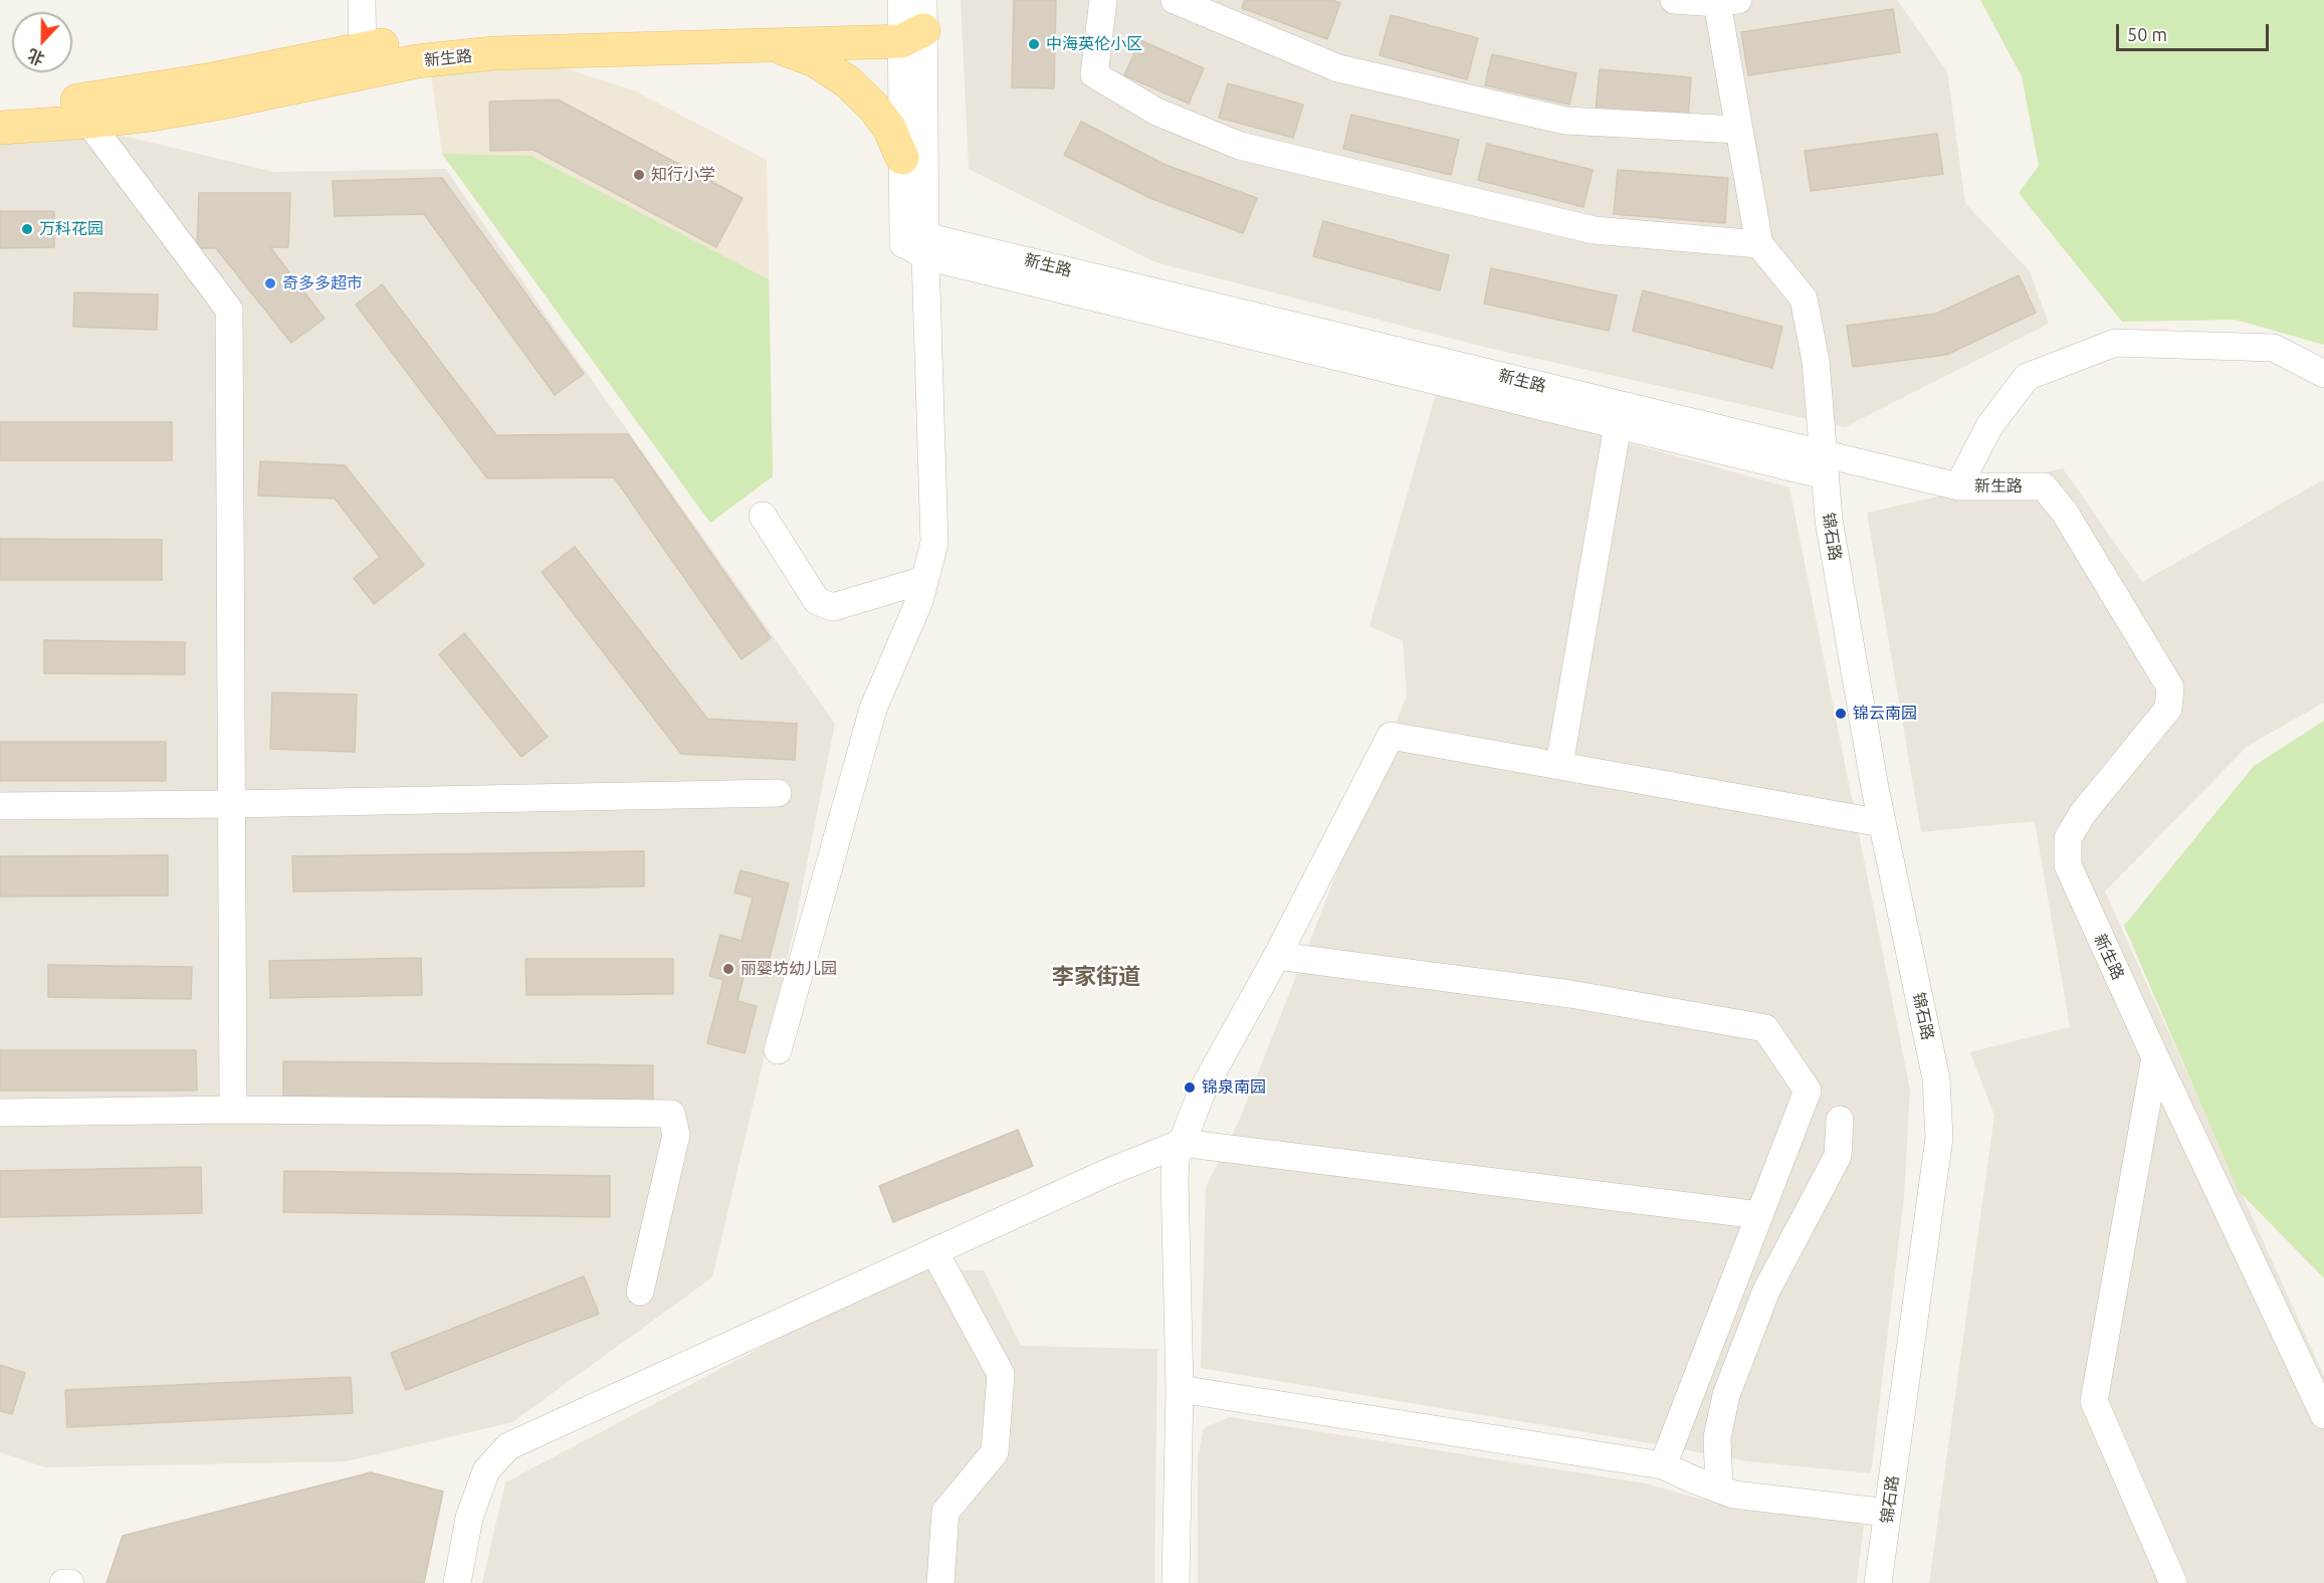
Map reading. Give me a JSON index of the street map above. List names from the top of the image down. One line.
{"streets":{"main road":["新生路"],"street":["锦石路"]},"crossings":[["新生路","锦石路"]],"districts":["李家街道"],"places":["中海英伦小区","知行小学","万科花园","奇多多超市","锦云南园","丽婴坊幼儿园","锦泉南园"],"scale_bar":"50 m","north":"bottom"}
